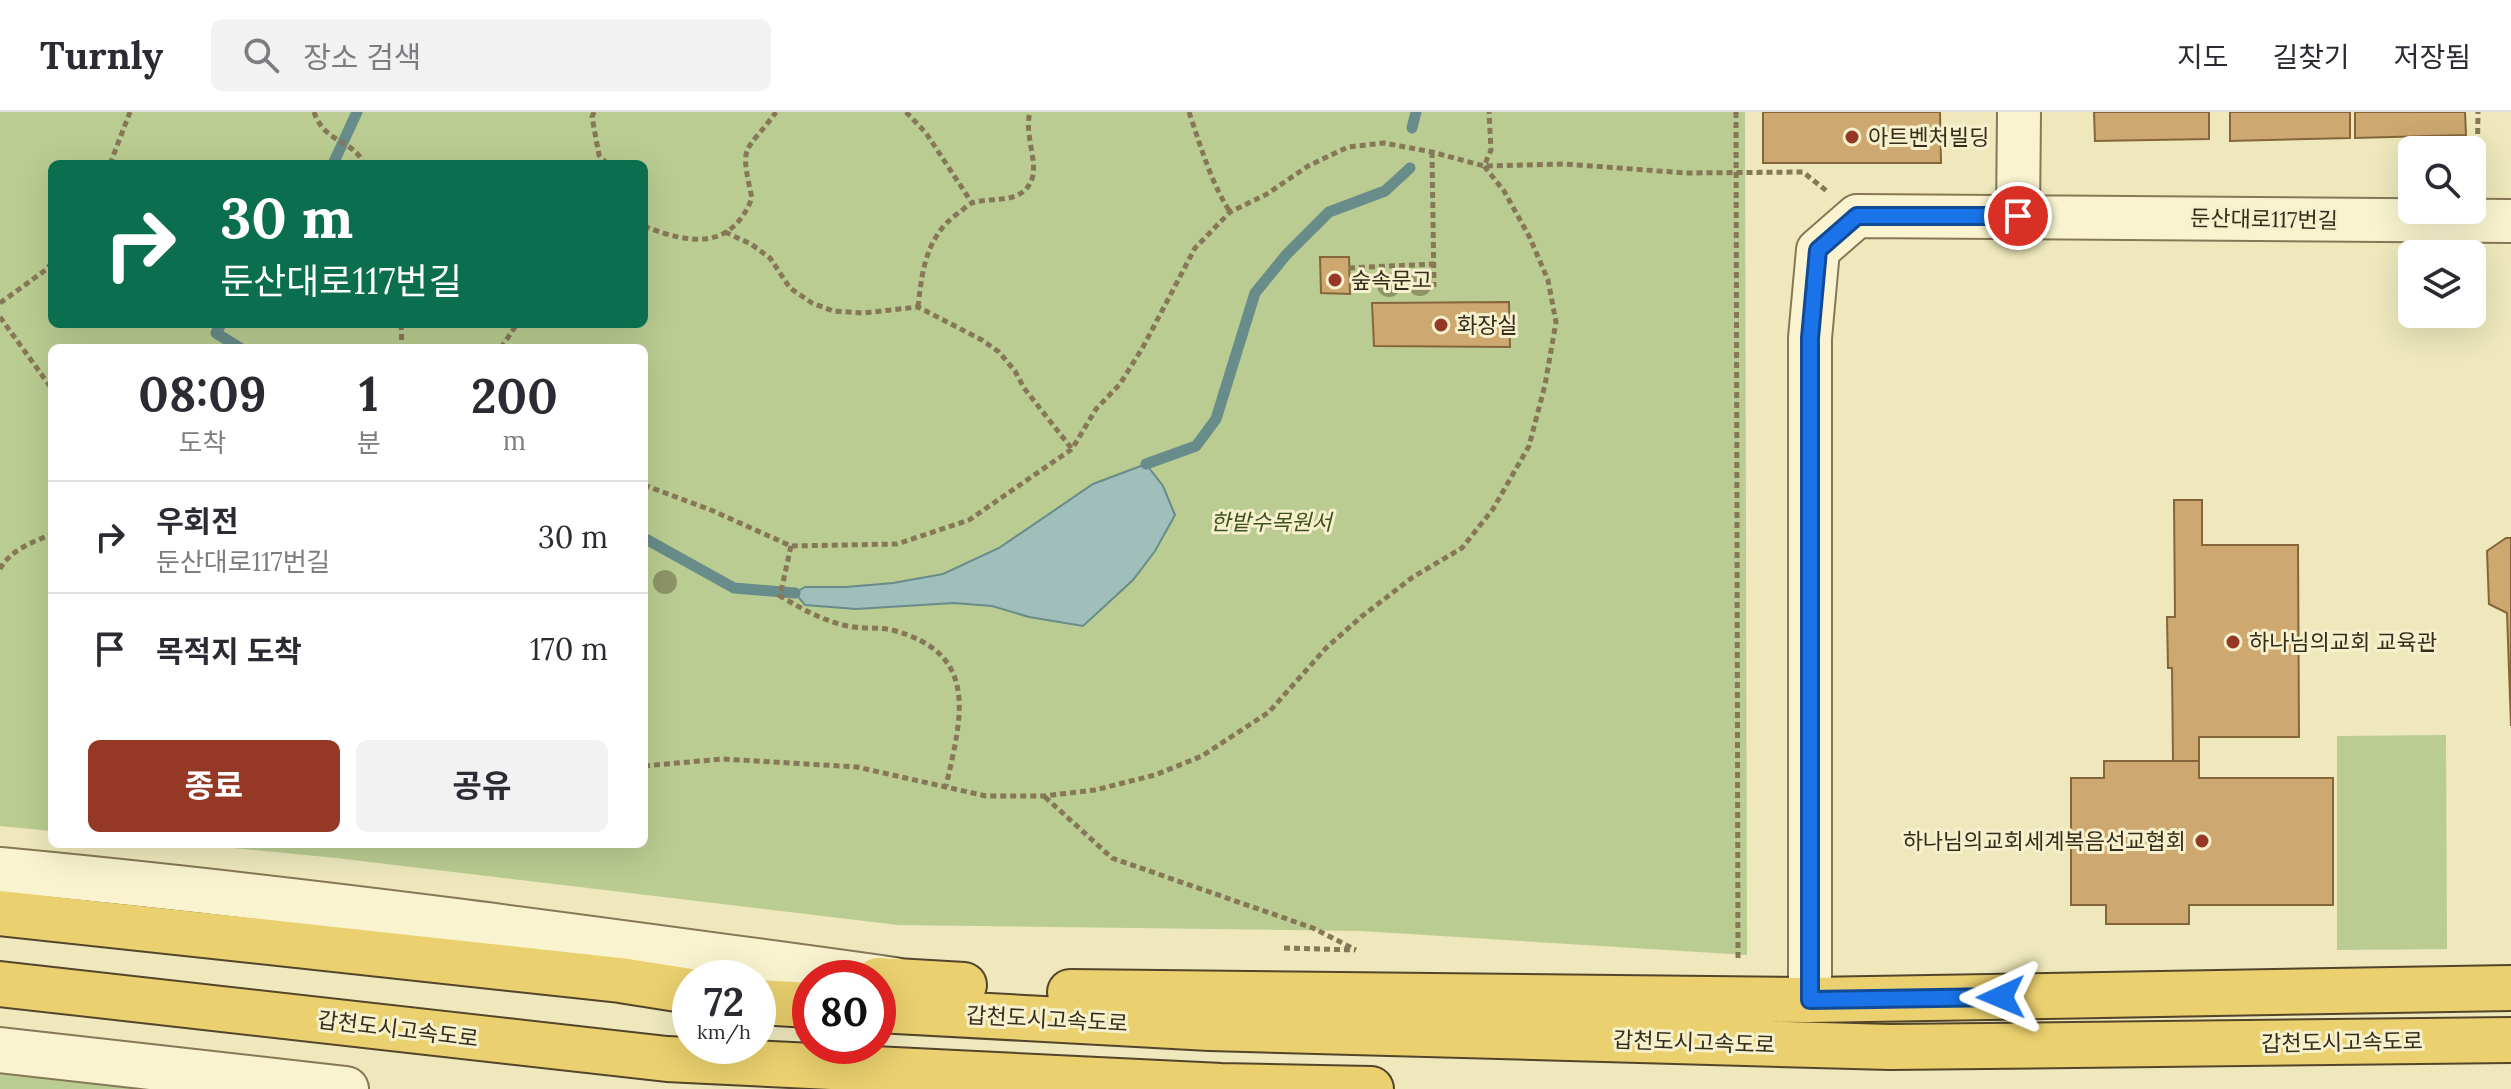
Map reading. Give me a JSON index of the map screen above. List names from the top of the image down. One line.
{"streets":{"highway":["갑천도시고속도로"],"street":["둔산대로117번길"]},"parks":["한밭수목원서"],"places":["아트벤처빌딩","숲속문고","화장실","하나님의교회 교육관","하나님의교회세계복음선교협회"],"page":{"header":"Turnly","search":"장소 검색","nav":["지도","길찾기","저장됨"],"turn":["30 m","둔산대로117번길"],"eta":["08:09","도착","1","분","200","m"],"list":[{"name":"우회전","note":"둔산대로117번길","value":"30 m"},{"name":"목적지 도착","value":"170 m"}],"buttons":["종료","공유"],"speed":"72 km/h","limit":"80"}}
